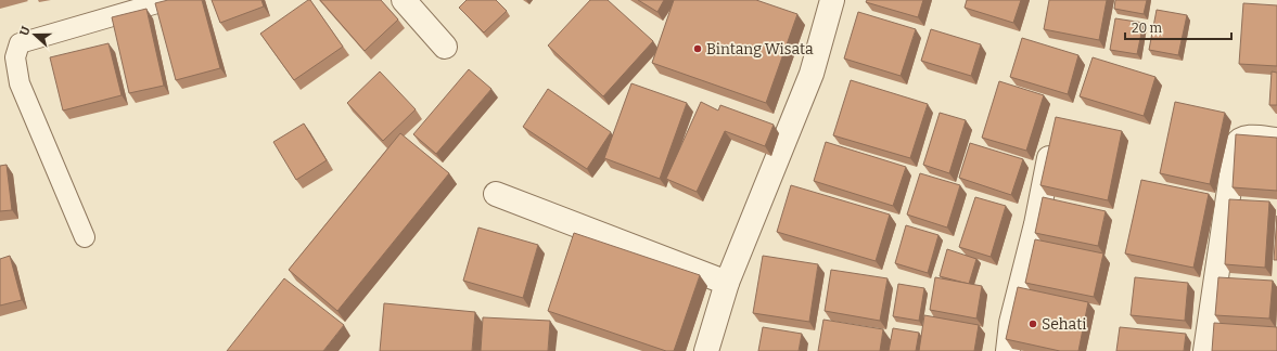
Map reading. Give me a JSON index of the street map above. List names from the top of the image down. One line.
{"places":["Bintang Wisata","Sehati"],"scale_bar":"20 m","north":"left"}
